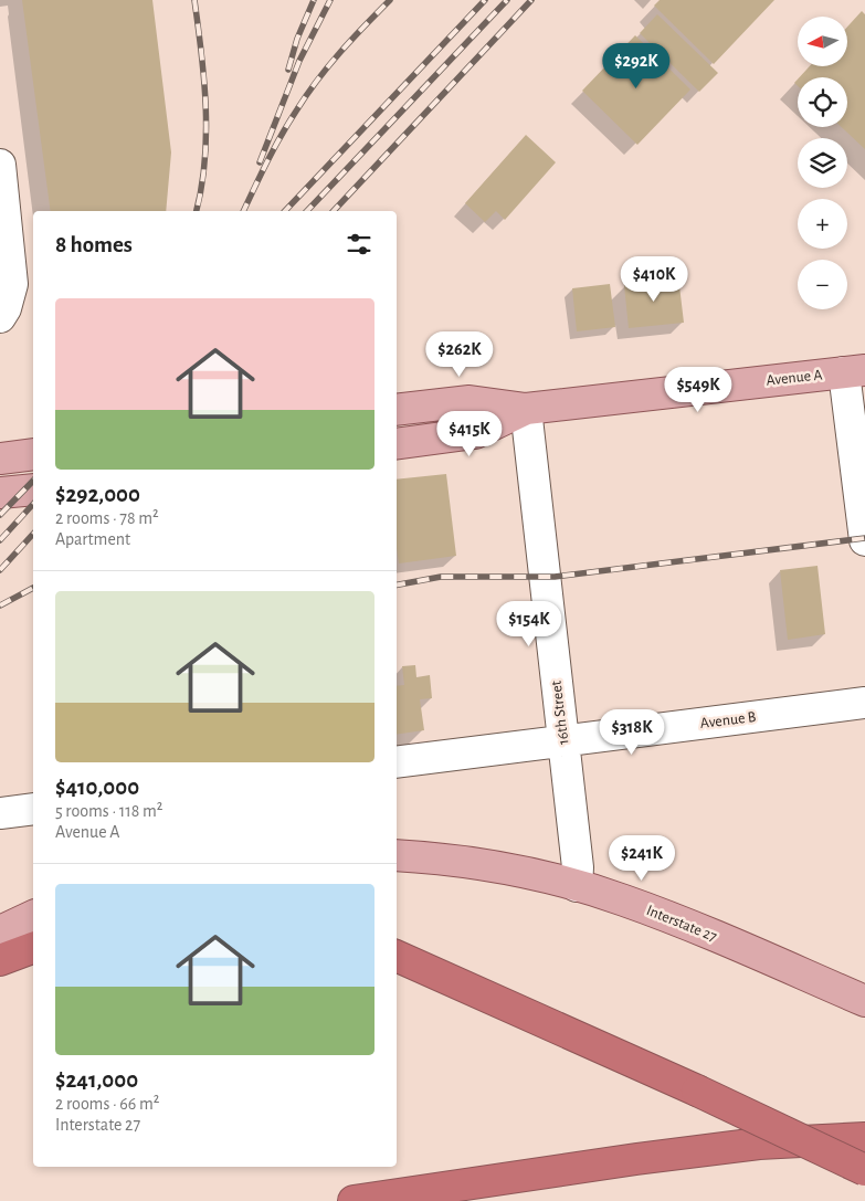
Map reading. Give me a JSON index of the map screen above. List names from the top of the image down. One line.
{"streets":{"main road":["Avenue A","Interstate 27"],"street":["16th Street","Avenue B"]},"crossings":[["Avenue A","16th Street"],["16th Street","Avenue B"],["16th Street","Interstate 27"]],"north":"left","page":{"map_buttons":["+","−"],"price":["$292K","$410K","$262K","$549K","$415K","$154K","$318K","$241K"],"heading":"8 homes","list":[{"name":"$292,000","note":"2 rooms · 78 m² · Apartment"},{"name":"$410,000","note":"5 rooms · 118 m² · Avenue A"},{"name":"$241,000","note":"2 rooms · 66 m² · Interstate 27"}]}}
